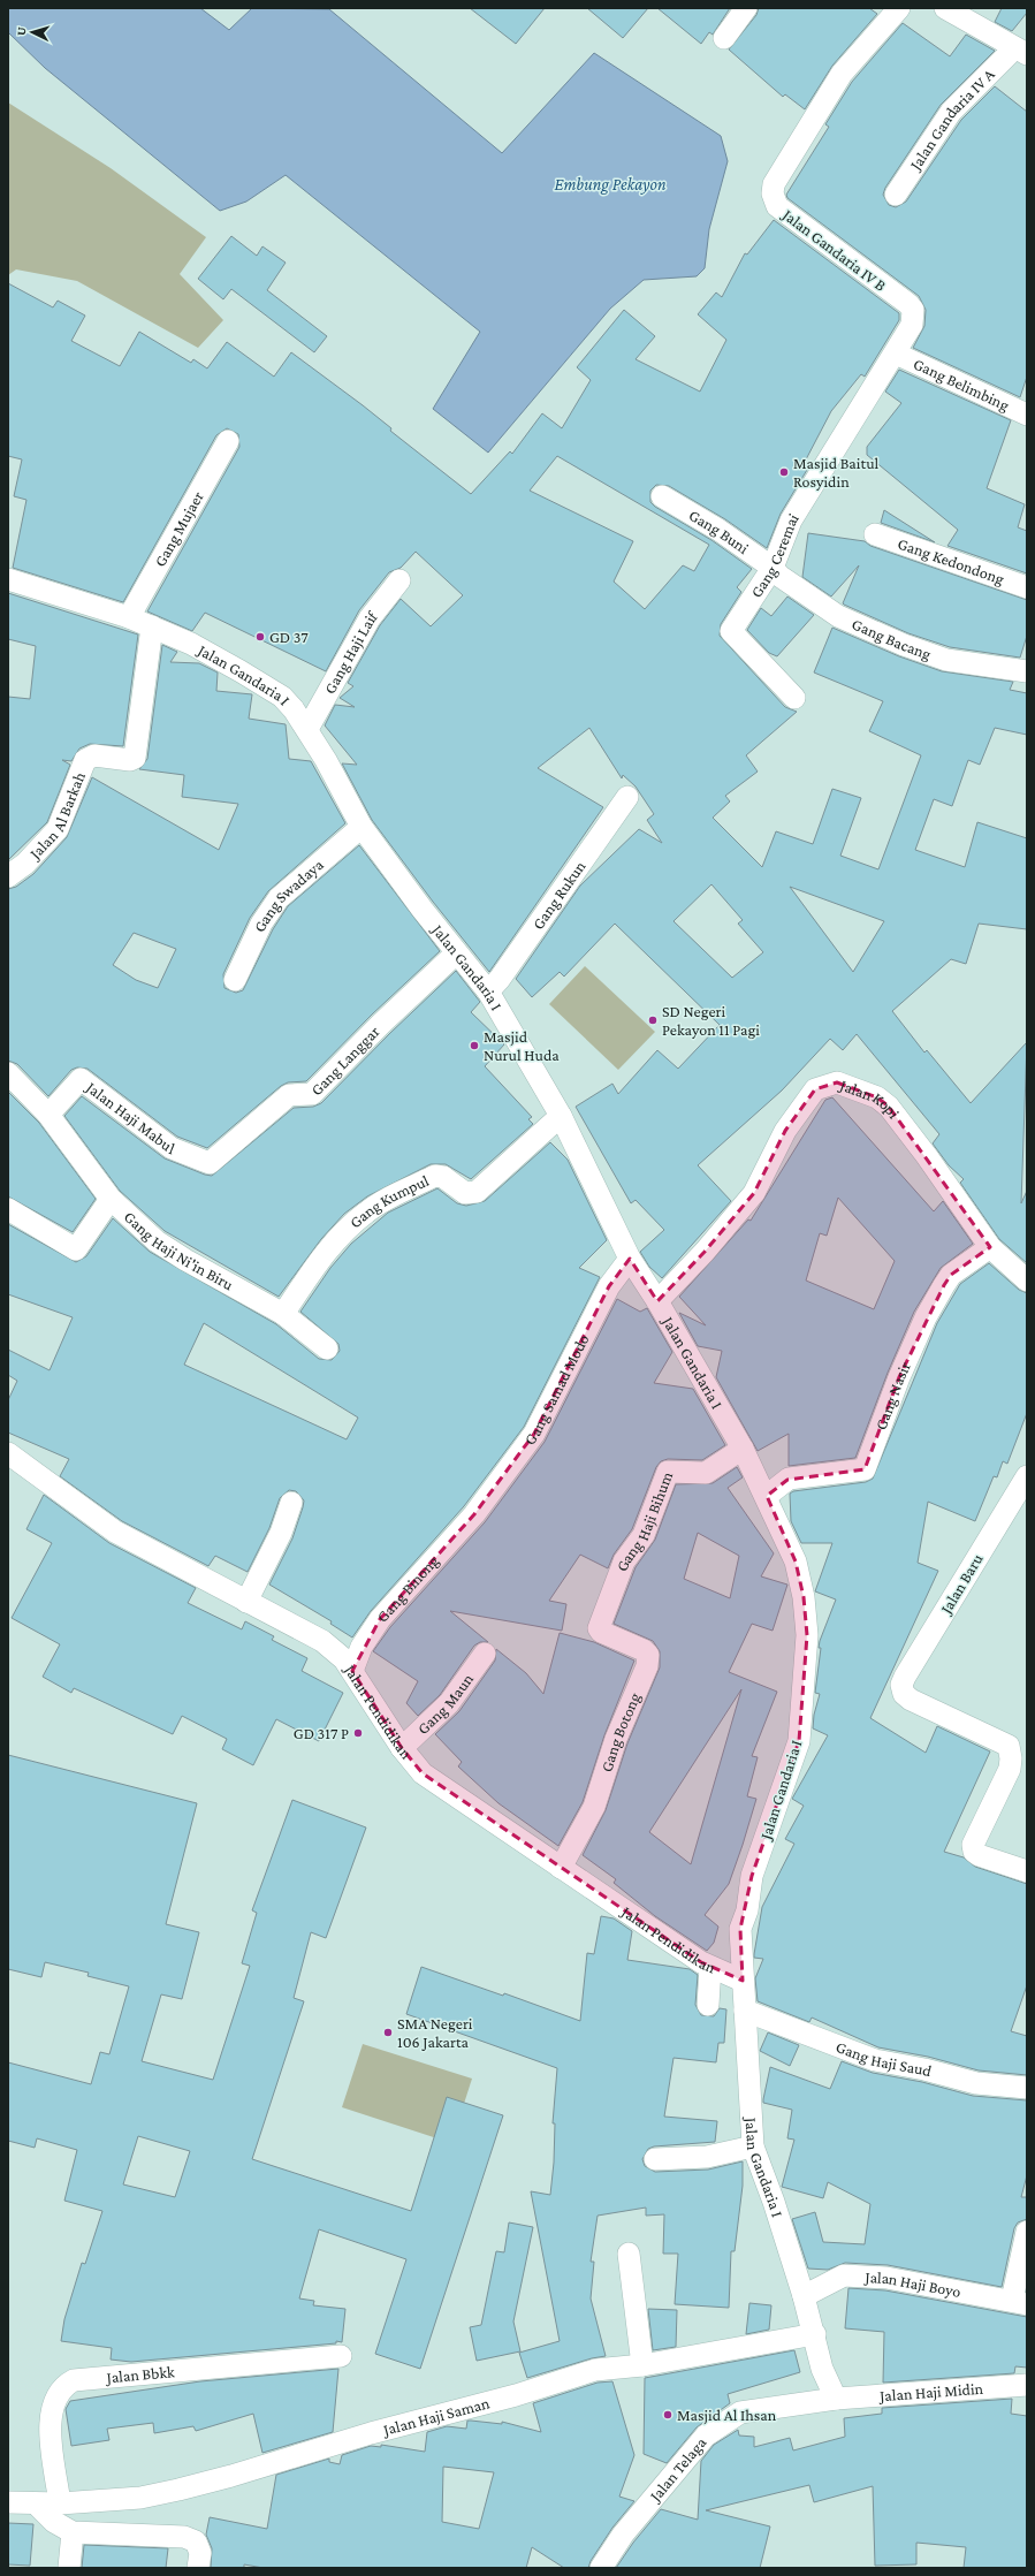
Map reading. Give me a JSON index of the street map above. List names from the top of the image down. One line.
{"streets":{"street":["Jalan Gandaria IV A","Jalan Gandaria IV B","Gang Belimbing","Gang Mujaer","Gang Buni","Gang Ceremai","Gang Kedondong","Gang Bacang","Gang Haji Laif","Jalan Gandaria I","Jalan Al Barkah","Gang Rukun","Gang Swadaya","Gang Langgar","Jalan Kopi","Jalan Haji Mabul","Gang Kumpul","Gang Haji Ni'in Biru","Gang Samad Modo","Gang Nasir","Gang Haji Bihum","Jalan Baru","Gang Binong","Gang Maun","Jalan Pendidikan","Gang Botong","Gang Haji Saud","Jalan Haji Boyo","Jalan Bbkk","Jalan Haji Midin","Jalan Haji Saman","Jalan Telaga"]},"crossings":[["Jalan Gandaria IV B","Gang Belimbing"],["Jalan Gandaria IV B","Gang Ceremai"],["Gang Belimbing","Gang Ceremai"],["Gang Mujaer","Jalan Gandaria I"],["Gang Buni","Gang Ceremai"],["Gang Buni","Gang Bacang"],["Gang Ceremai","Gang Bacang"],["Gang Haji Laif","Jalan Gandaria I"],["Jalan Gandaria I","Jalan Al Barkah"],["Jalan Gandaria I","Gang Rukun"],["Jalan Gandaria I","Gang Swadaya"],["Jalan Gandaria I","Gang Langgar"],["Jalan Gandaria I","Jalan Kopi"],["Jalan Gandaria I","Gang Kumpul"],["Jalan Gandaria I","Gang Samad Modo"],["Jalan Gandaria I","Gang Nasir"],["Jalan Gandaria I","Gang Haji Bihum"],["Jalan Gandaria I","Jalan Pendidikan"],["Jalan Gandaria I","Gang Haji Saud"],["Jalan Gandaria I","Jalan Haji Boyo"],["Jalan Gandaria I","Jalan Haji Midin"],["Jalan Gandaria I","Jalan Haji Saman"],["Jalan Gandaria I","Jalan Telaga"],["Gang Langgar","Jalan Haji Mabul"],["Jalan Kopi","Gang Nasir"],["Jalan Haji Mabul","Gang Haji Ni'in Biru"],["Gang Kumpul","Gang Haji Ni'in Biru"],["Gang Samad Modo","Gang Binong"],["Gang Haji Bihum","Gang Botong"],["Gang Binong","Jalan Pendidikan"],["Gang Maun","Jalan Pendidikan"],["Jalan Pendidikan","Gang Botong"],["Jalan Bbkk","Jalan Haji Saman"],["Jalan Haji Midin","Jalan Telaga"]],"water":["Embung Pekayon"],"places":["Masjid Baitul Rosyidin","GD 37","SD Negeri Pekayon 11 Pagi","Masjid Nurul Huda","GD 317 P","SMA Negeri 106 Jakarta","Masjid Al Ihsan"],"north":"left"}
